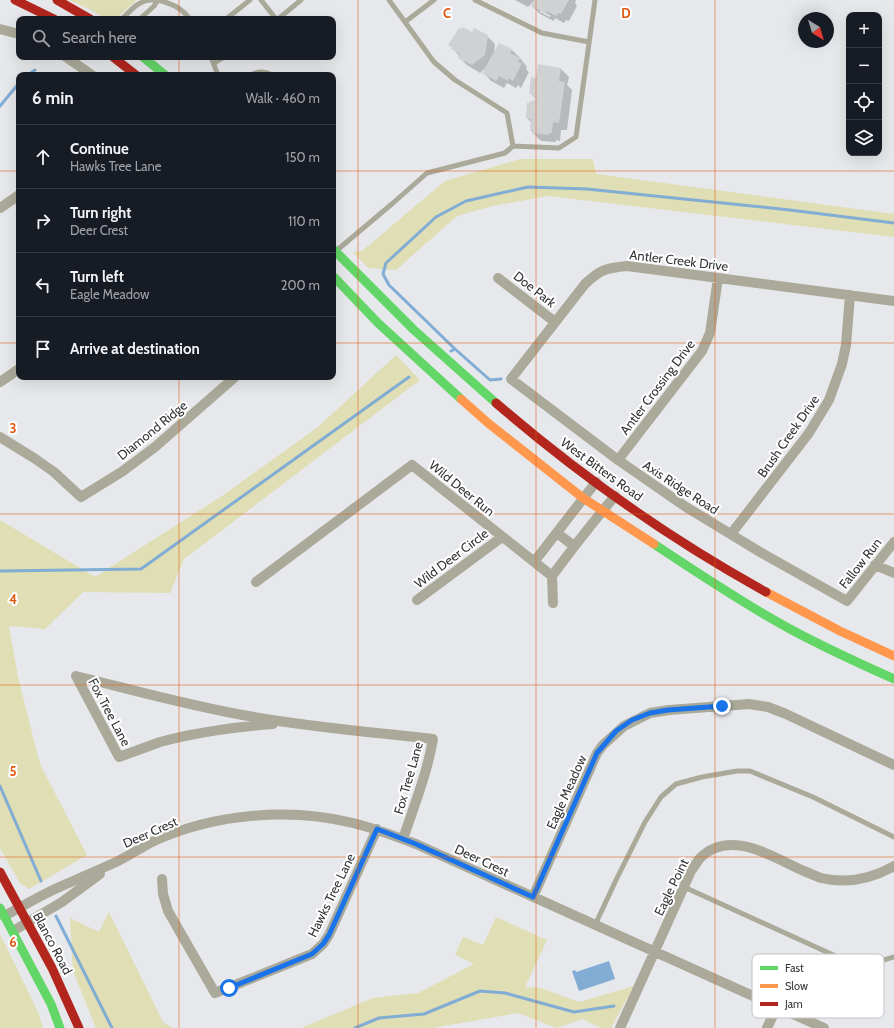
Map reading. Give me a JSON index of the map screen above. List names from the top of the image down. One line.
{"streets":{"main road":["West Bitters Road","Blanco Road"],"street":["Antler Creek Drive","Doe Park","Antler Crossing Drive","Diamond Ridge","Brush Creek Drive","Axis Ridge Road","Wild Deer Run","Wild Deer Circle","Fallow Run","Fox Tree Lane","Eagle Meadow","Deer Crest","Eagle Point","Hawks Tree Lane"]},"crossings":[["Antler Creek Drive","Doe Park"],["Antler Creek Drive","Antler Crossing Drive"],["Antler Creek Drive","Brush Creek Drive"],["Antler Creek Drive","Axis Ridge Road"],["Antler Crossing Drive","Axis Ridge Road"],["Brush Creek Drive","Axis Ridge Road"],["Axis Ridge Road","Fallow Run"],["Wild Deer Run","Wild Deer Circle"],["Fox Tree Lane","Deer Crest"],["Eagle Meadow","Deer Crest"],["Deer Crest","Eagle Point"],["Deer Crest","Hawks Tree Lane"],["Deer Crest","Blanco Road"]],"legend":["Fast","Slow","Jam"],"north":"bottom right","page":{"map_buttons":["+","−"],"search":"Search here","heading":["6 min","Walk · 460 m"],"list":[["Continue","Hawks Tree Lane","150 m"],["Turn right","Deer Crest","110 m"],["Turn left","Eagle Meadow","200 m"],"Arrive at destination"]},"grid":{"columns":["C","D"],"rows":["3","4","5","6"]}}
